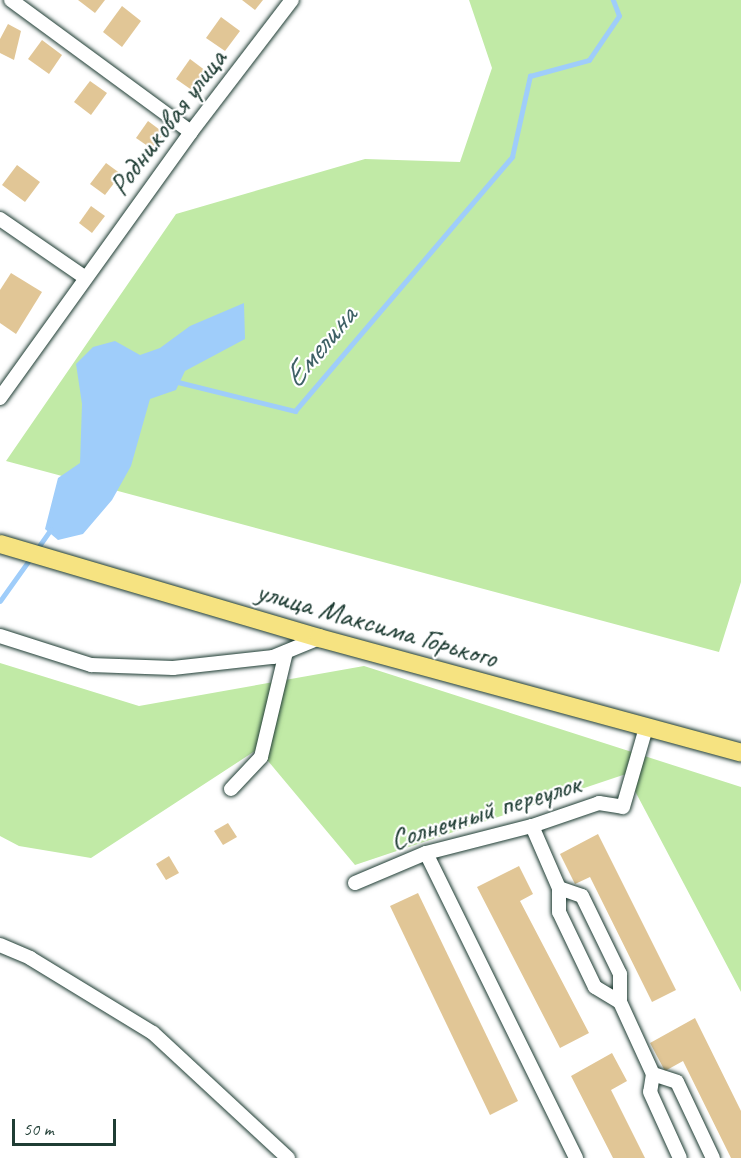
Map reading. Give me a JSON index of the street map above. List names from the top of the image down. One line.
{"streets":{"main road":["улица Максима Горького"],"street":["Родниковая улица","Солнечный переулок"]},"crossings":[["улица Максима Горького","Солнечный переулок"]],"water":["Емелина"],"scale_bar":"50 m"}
